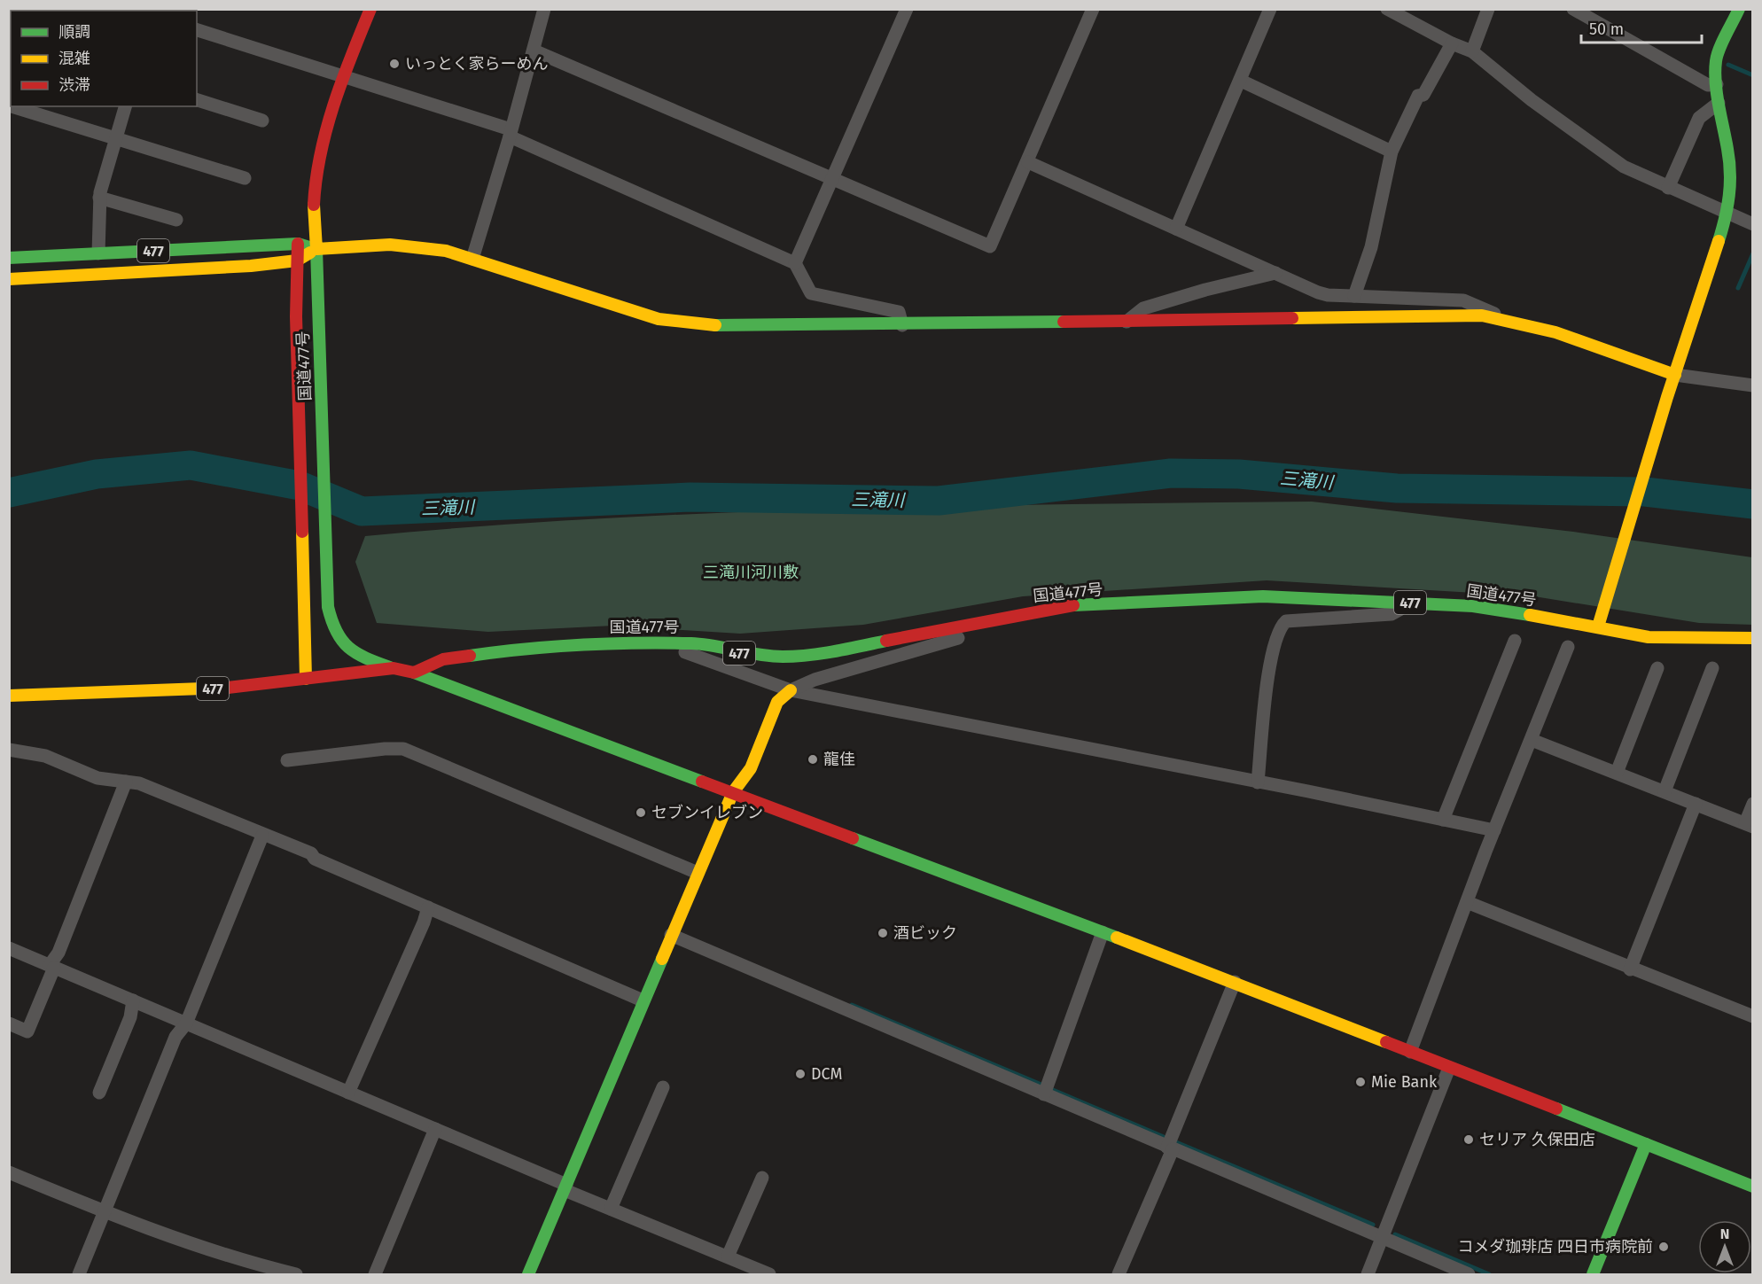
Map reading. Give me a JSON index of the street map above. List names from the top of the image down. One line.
{"streets":{"main road":["477","国道477号"]},"crossings":[["477","国道477号"]],"water":["三滝川"],"parks":["三滝川河川敷"],"places":["いっとく家らーめん","龍佳","セブンイレブン","酒ビック","DCM","Mie Bank","セリア 久保田店","コメダ珈琲店 四日市病院前"],"legend":["順調","混雑","渋滞"],"scale_bar":"50 m","north":"top"}
